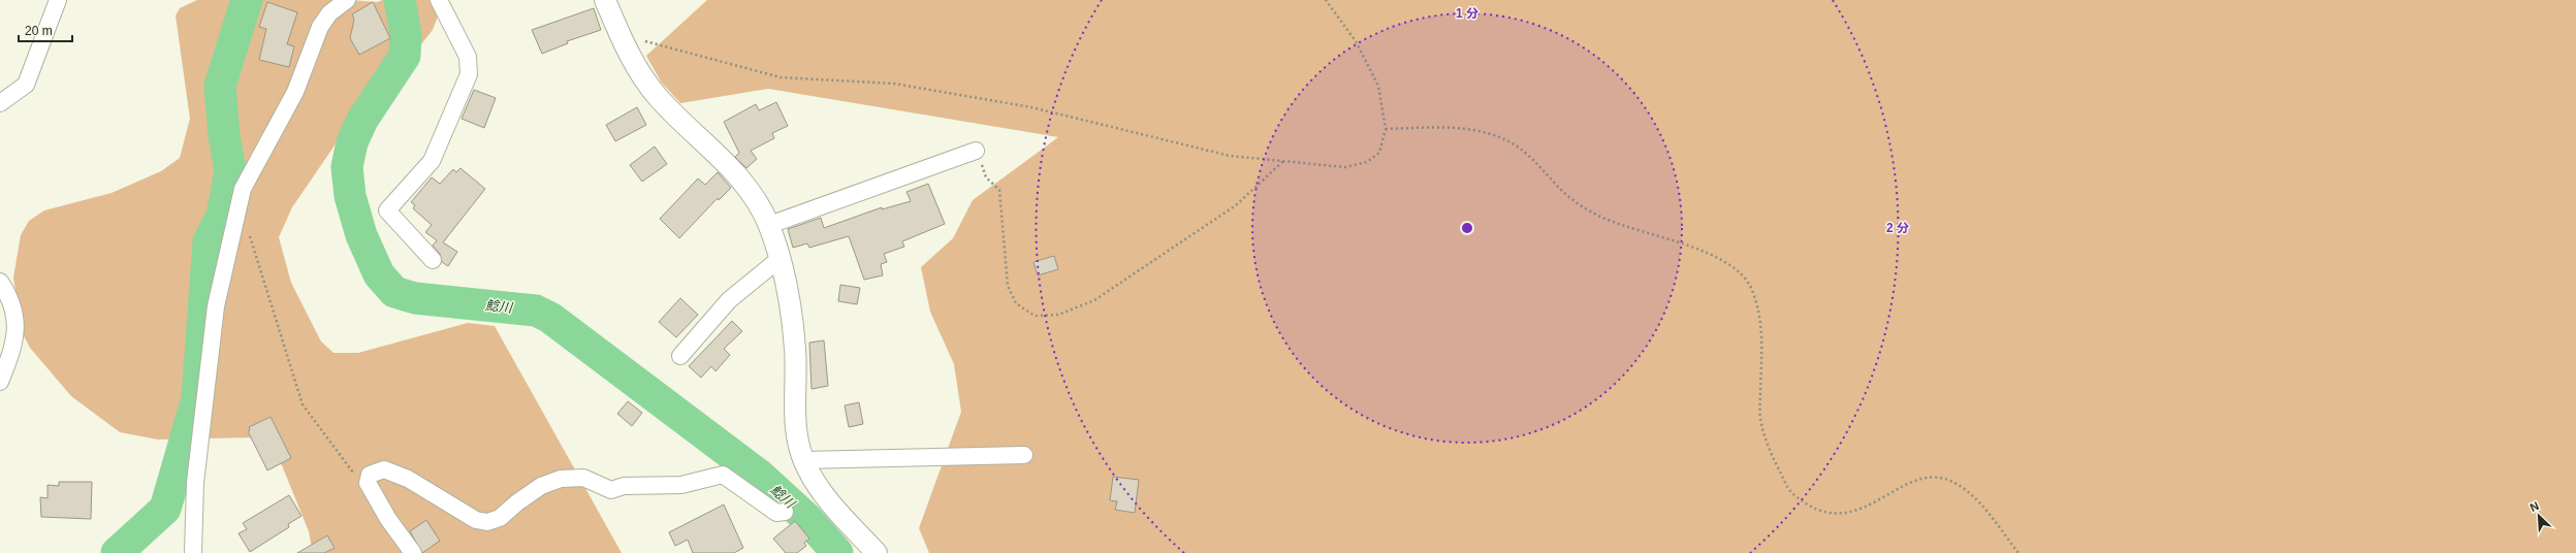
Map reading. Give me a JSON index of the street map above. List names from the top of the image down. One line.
{"water":["鯰川"],"scale_bar":"20 m","north":"top left","rings":["1 分","2 分"]}
